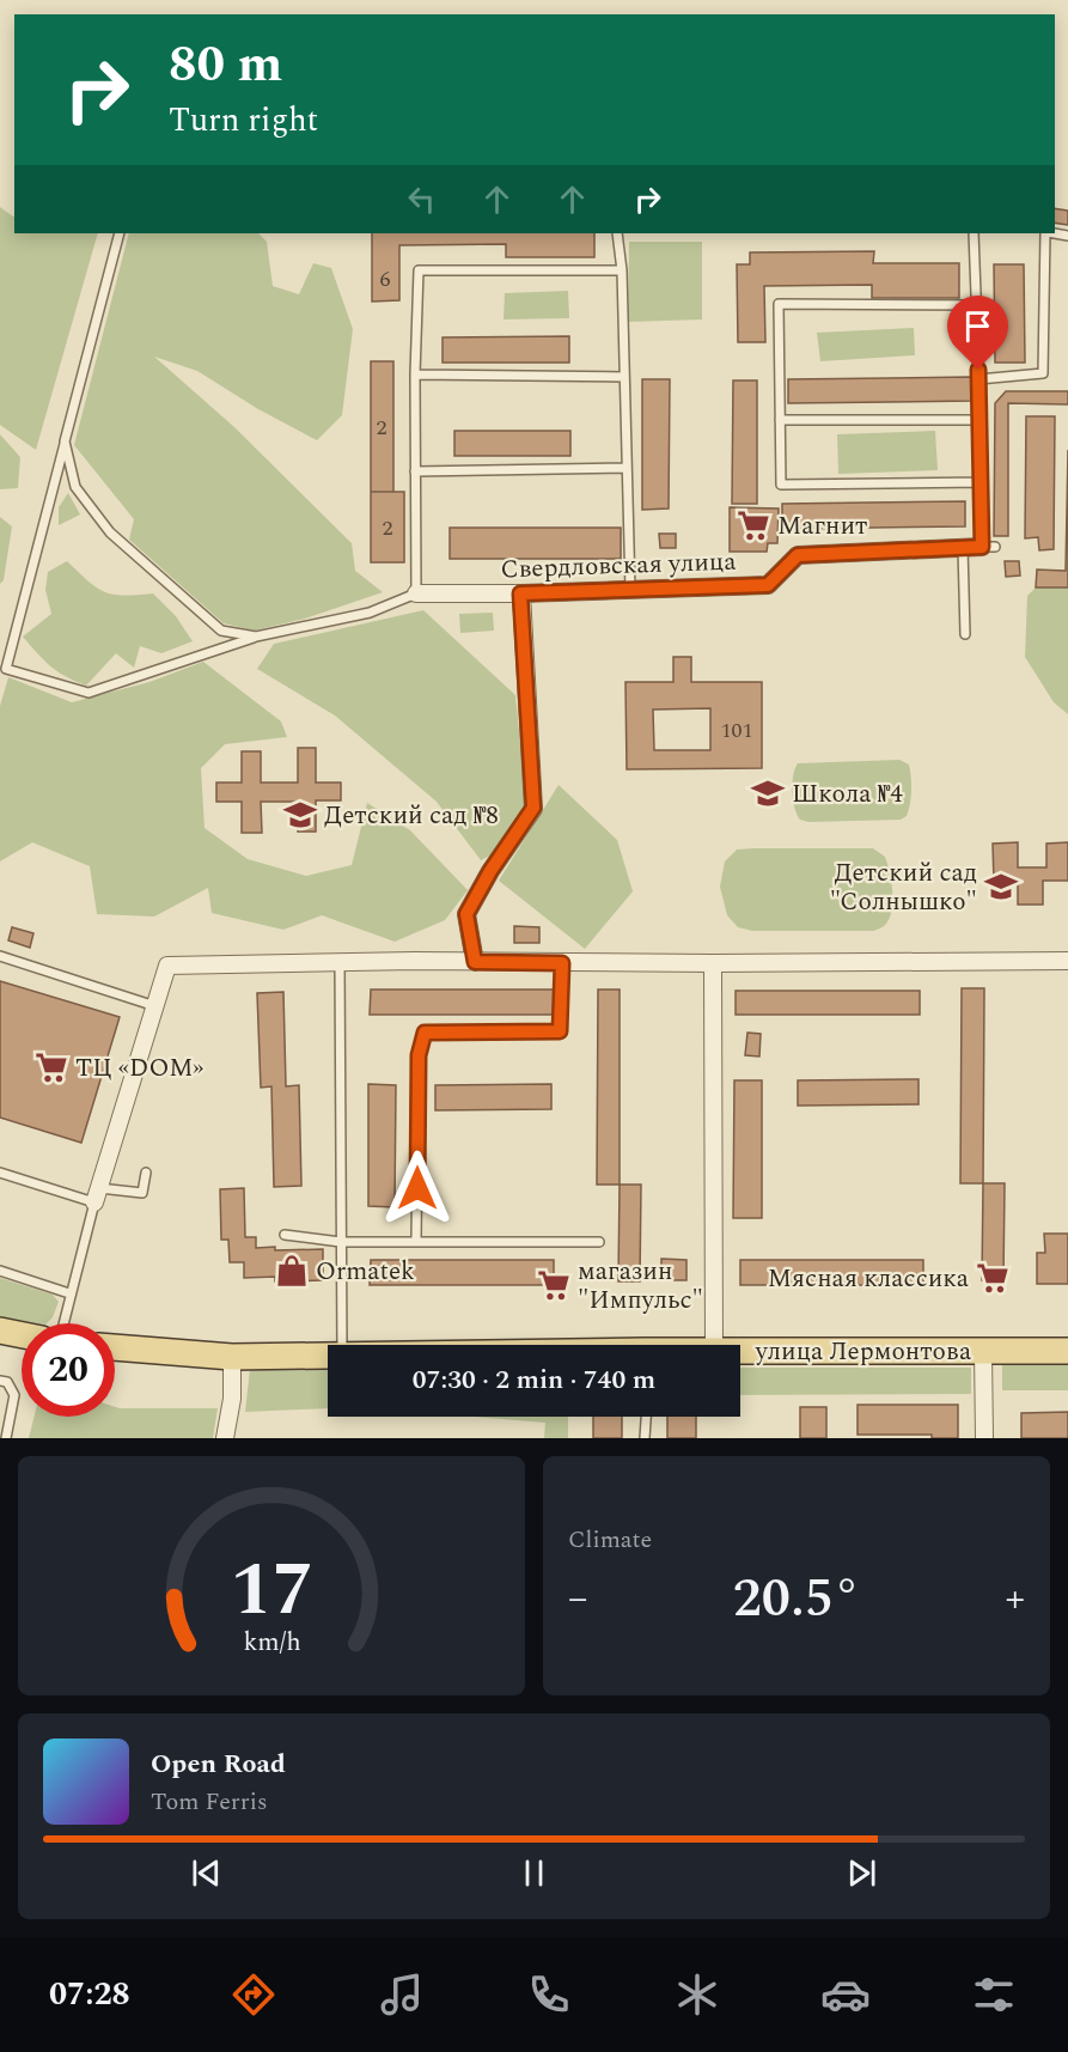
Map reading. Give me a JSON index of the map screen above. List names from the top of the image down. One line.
{"streets":{"main road":["улица Лермонтова"],"street":["Свердловская улица"]},"places":{"supermarket":["Магнит","ТЦ «DOM»","Мясная классика","магазин \"Импульс\""],"school or university":["Школа №4","Детский сад №8","Детский сад \"Солнышко\""],"shop":["Ormatek"]},"house_numbers":["6","2","2","101"],"page":{"turn":["80 m","Turn right"],"limit":"20","trip":"07:30 · 2 min · 740 m","tile":"Climate","heat":["−","20.5°","+"],"song":["Open Road","Tom Ferris"],"tabs":"07:28","gauge":["17","km/h"]}}
